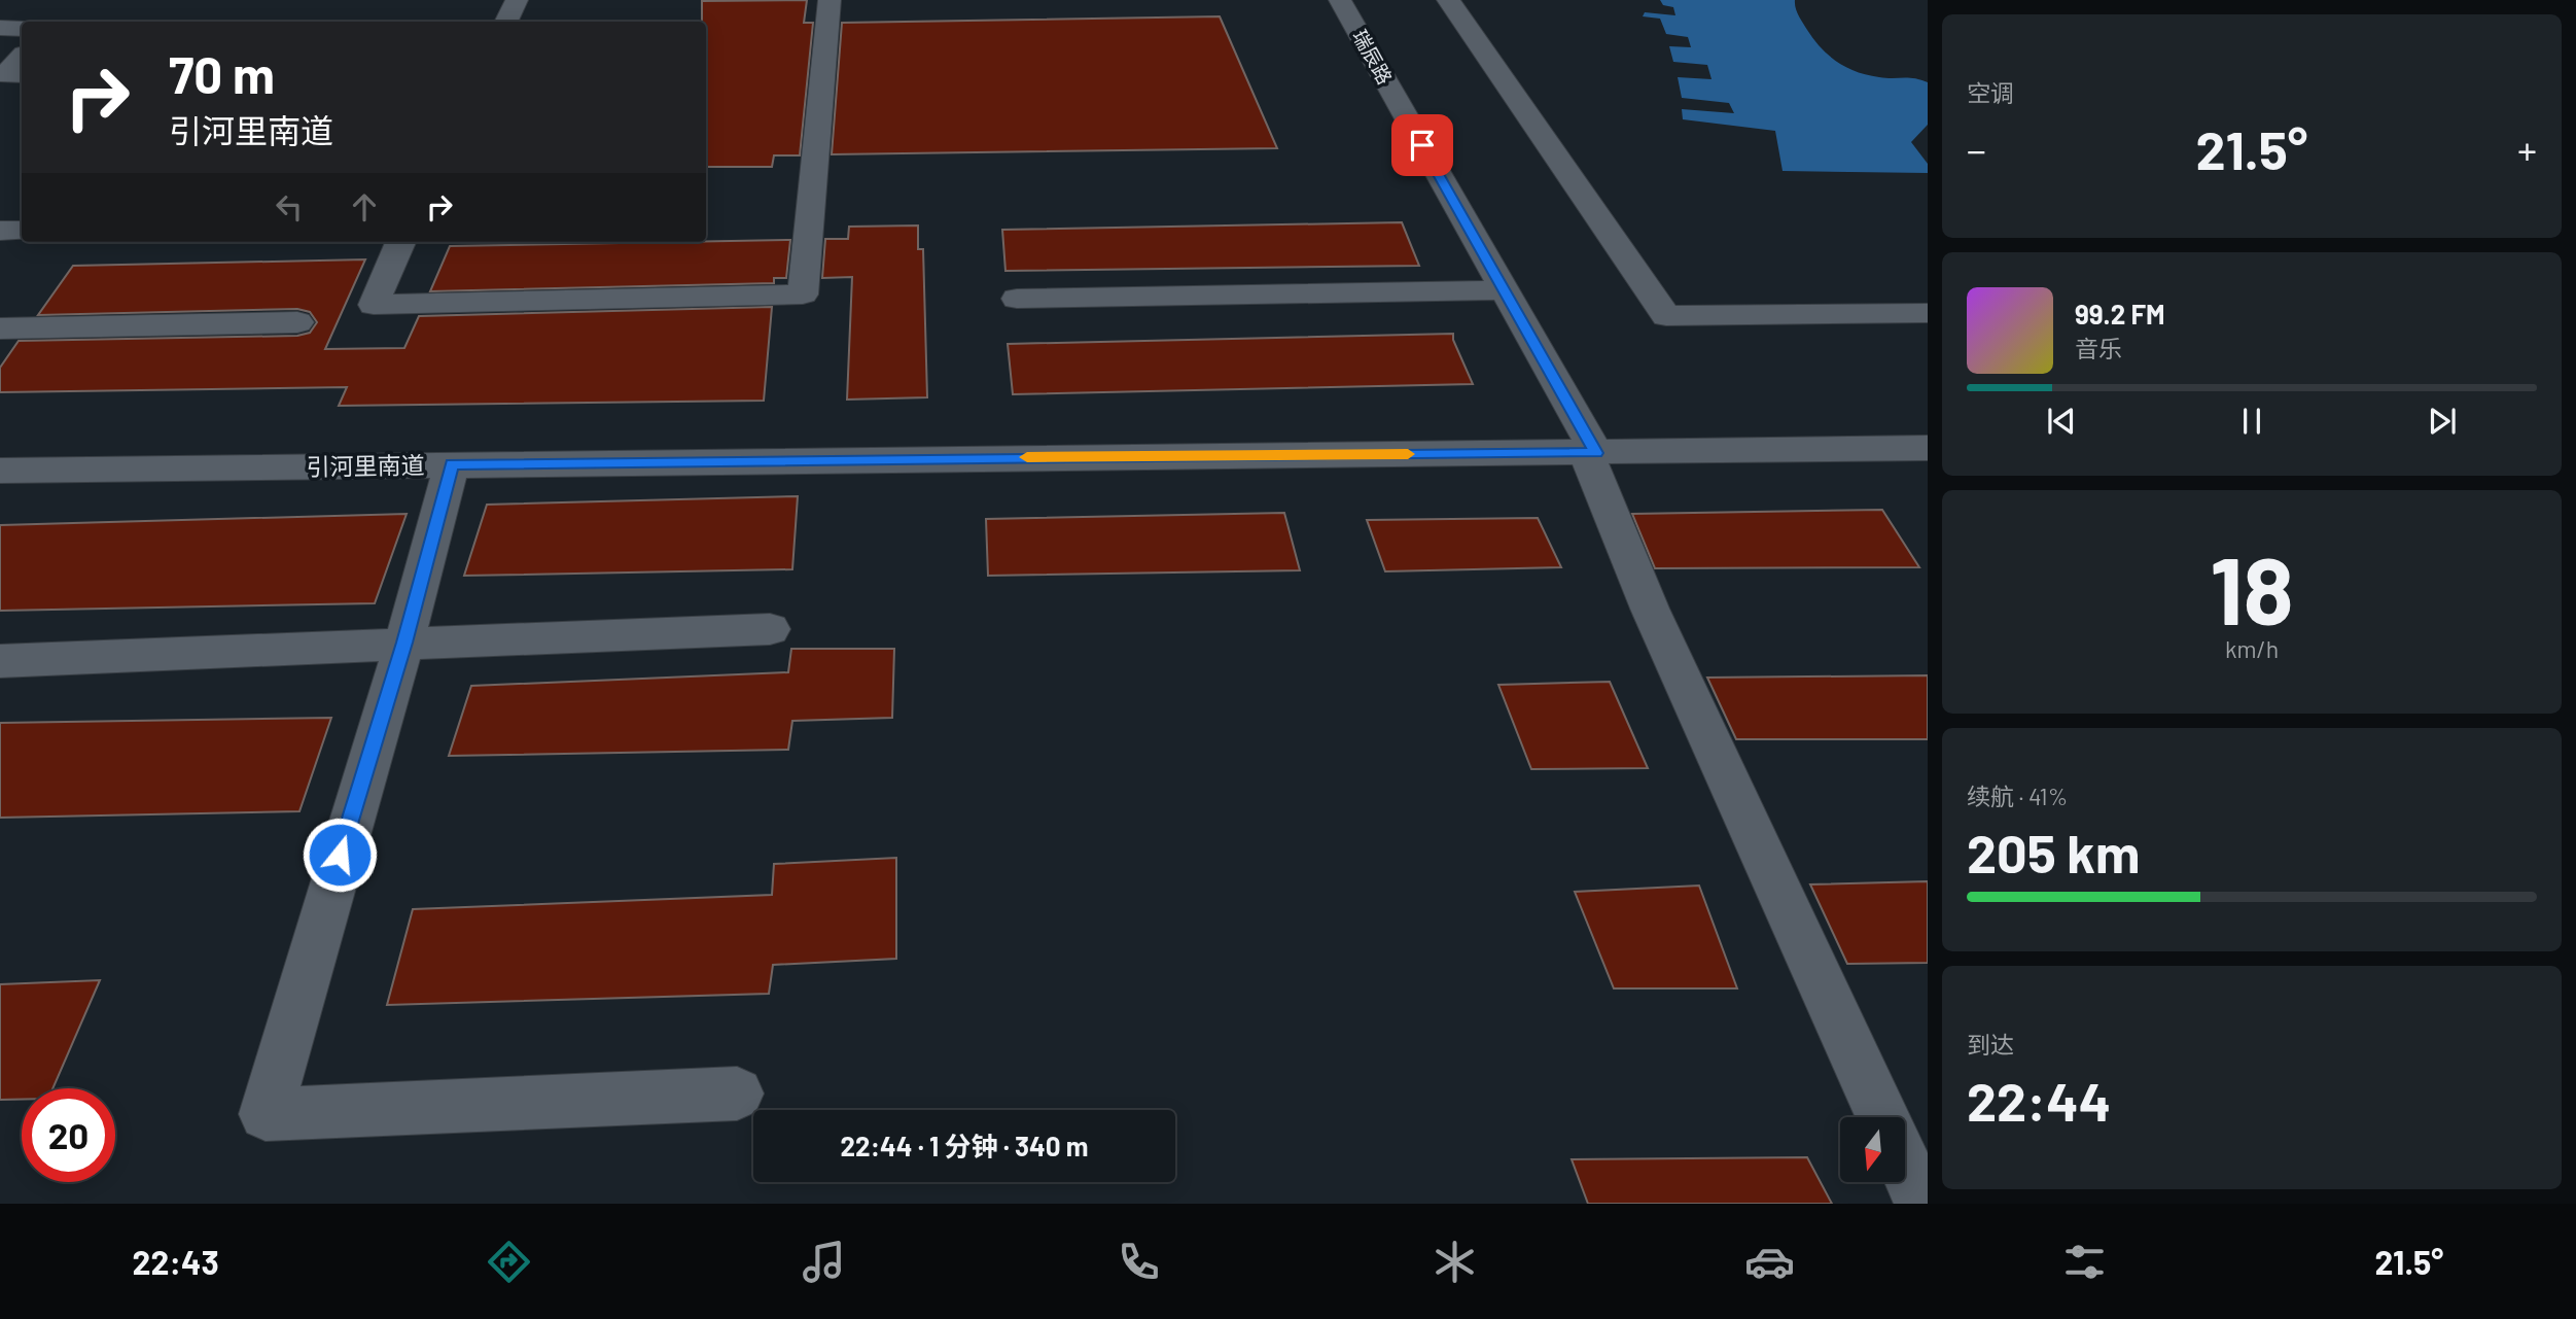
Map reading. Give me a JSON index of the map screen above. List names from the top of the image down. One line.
{"streets":{"street":["瑞辰路","引河里南道"]},"crossings":[["瑞辰路","引河里南道"]],"north":"bottom","page":{"tile":["空调",["18","km/h"],["续航 · 41%","205 km"],["到达","22:44"]],"turn":["70 m","引河里南道"],"heat":["−","21.5°","+"],"song":["99.2 FM","音乐"],"limit":"20","trip":"22:44 · 1 分钟 · 340 m","tabs":["22:43","21.5°"]}}
